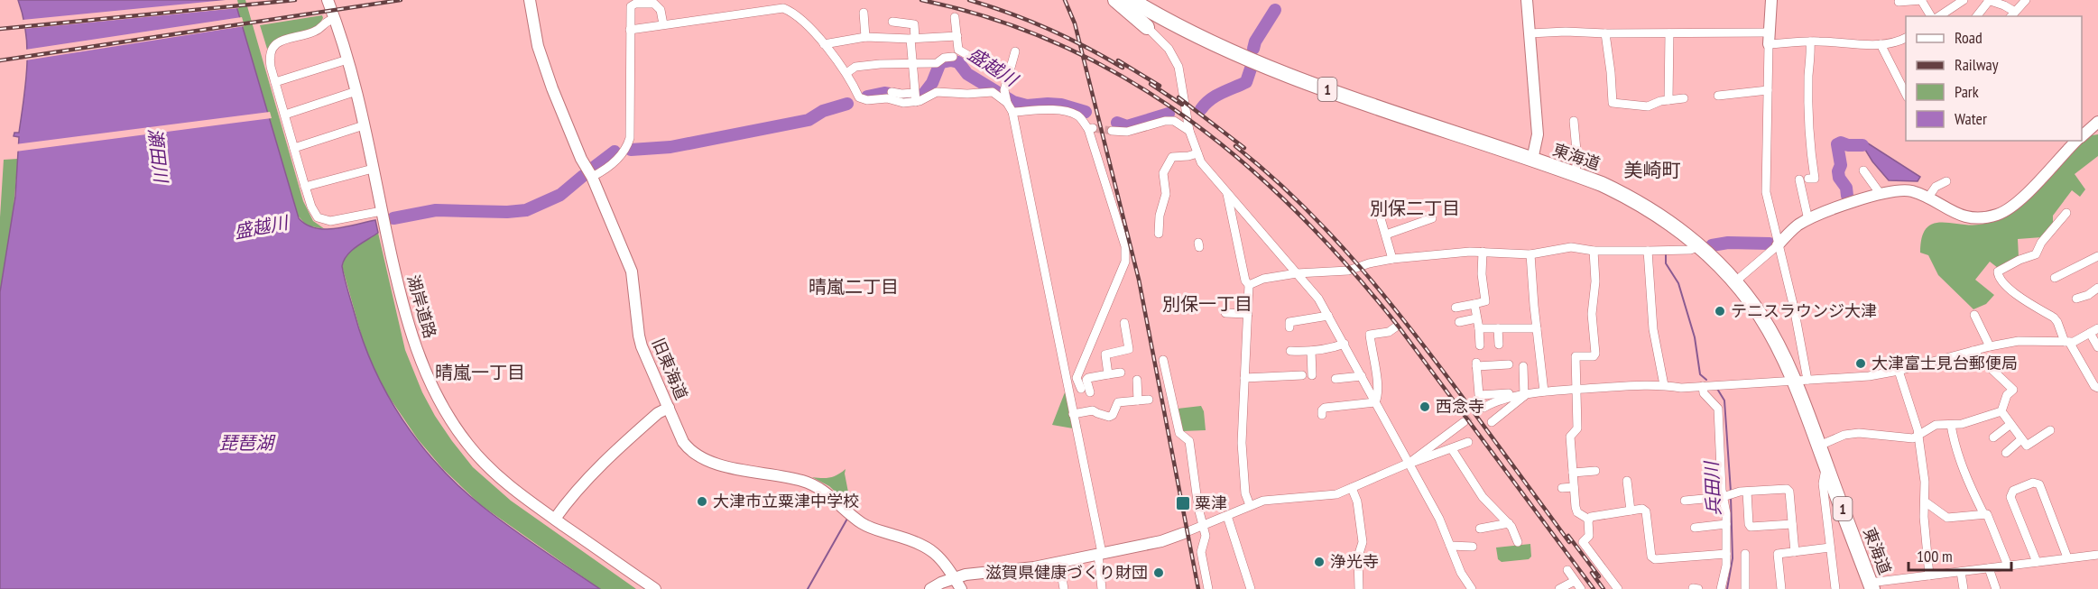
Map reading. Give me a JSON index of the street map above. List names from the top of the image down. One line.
{"streets":{"highway":["1","東海道"],"street":["湖岸道路","旧東海道"]},"districts":["美崎町","別保二丁目","晴嵐二丁目","別保一丁目","晴嵐一丁目"],"water":["盛越川","瀬田川","琵琶湖","兵田川"],"places":{"other":["テニスラウンジ大津","大津富士見台郵便局","西念寺","大津市立粟津中学校","浄光寺","滋賀県健康づくり財団"],"transit":["粟津"]},"legend":["Road","Railway","Park","Water"],"scale_bar":"100 m"}
